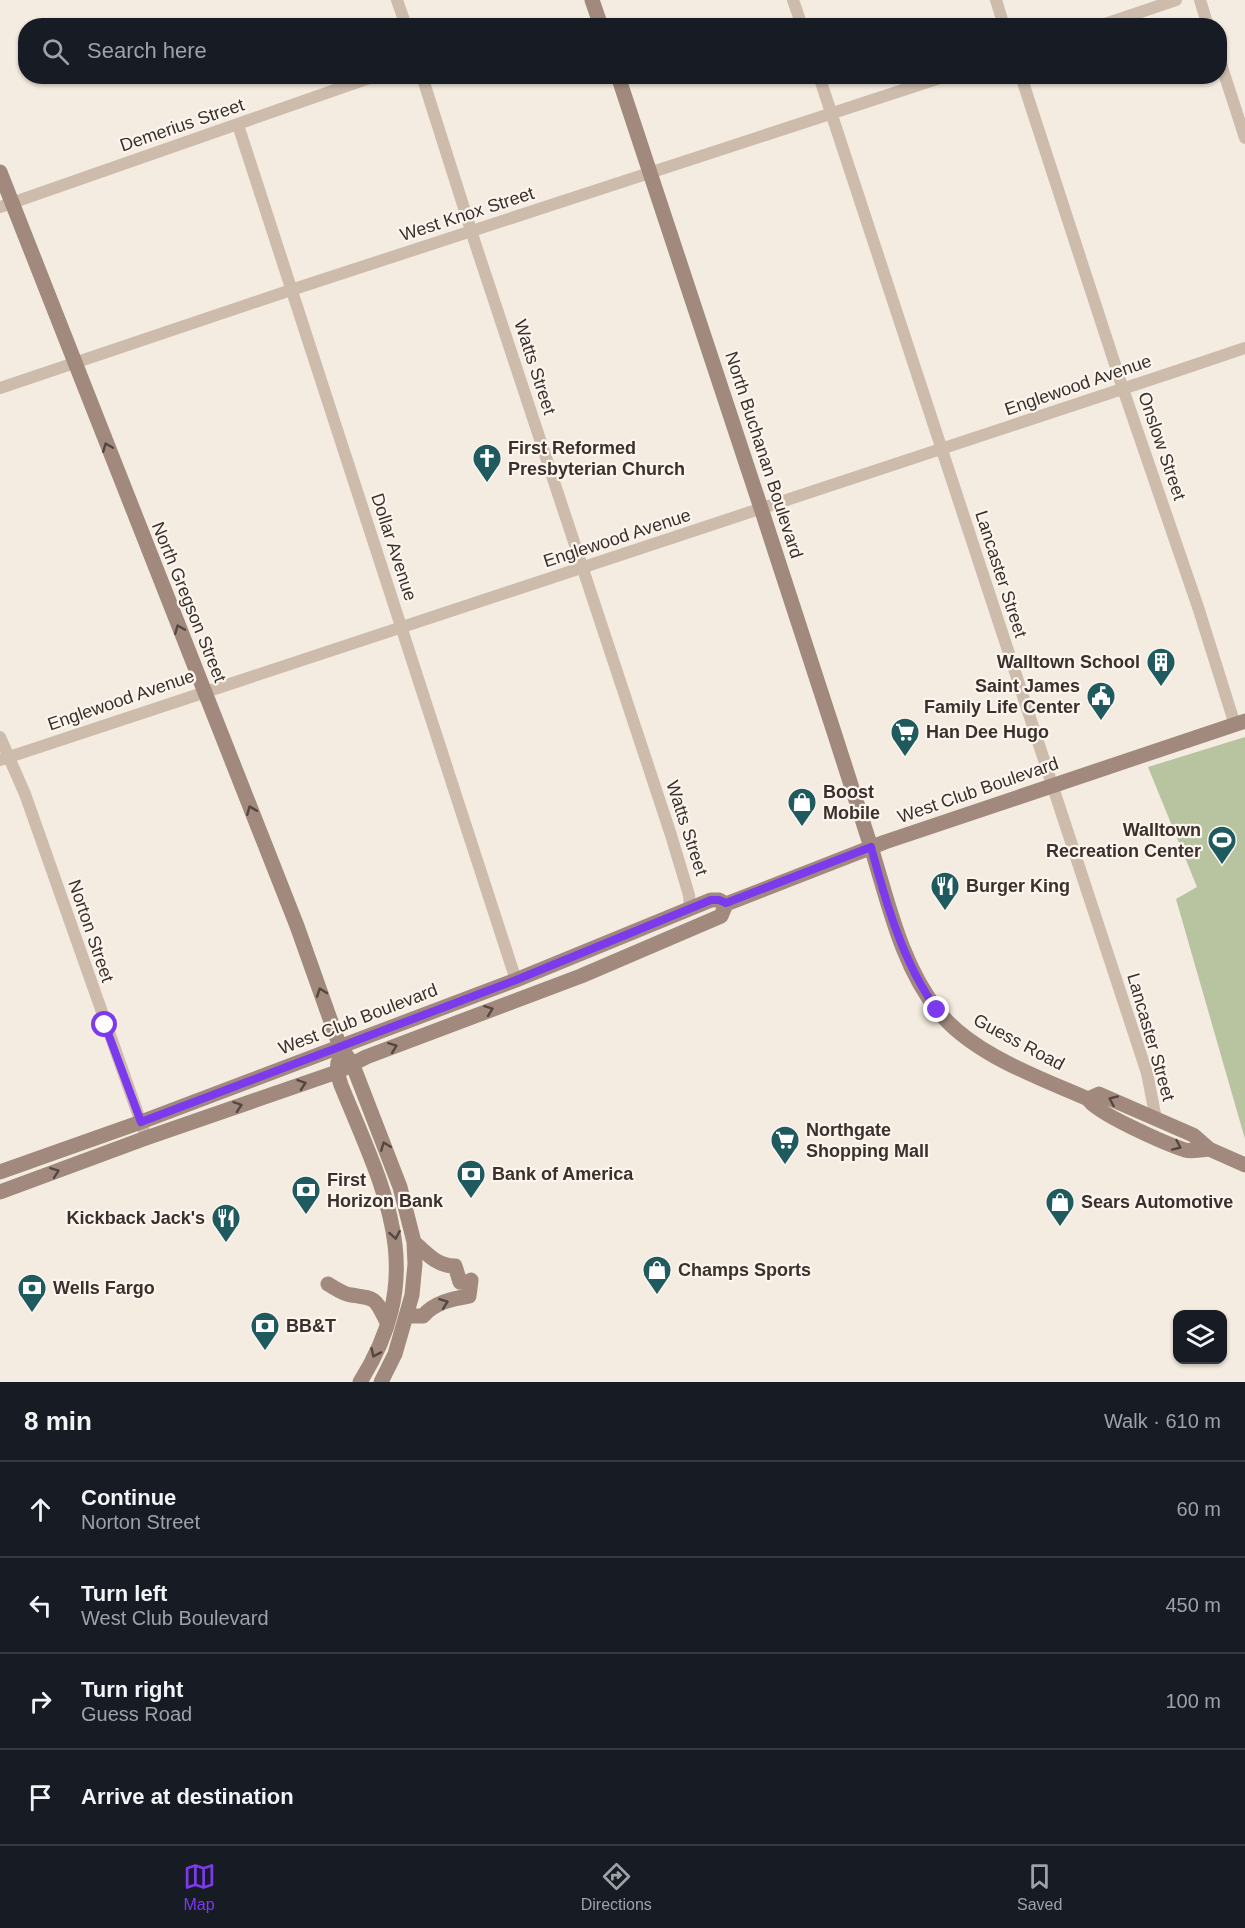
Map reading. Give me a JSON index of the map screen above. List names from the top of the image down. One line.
{"streets":{"main road":["North Buchanan Boulevard","North Gregson Street","West Club Boulevard","Guess Road"],"street":["Demerius Street","West Knox Street","Watts Street","Englewood Avenue","Onslow Street","Dollar Avenue","Lancaster Street","Norton Street"]},"crossings":[["Demerius Street","Dollar Avenue"],["Demerius Street","North Gregson Street"],["West Knox Street","Watts Street"],["West Knox Street","North Buchanan Boulevard"],["West Knox Street","Dollar Avenue"],["West Knox Street","Lancaster Street"],["West Knox Street","North Gregson Street"],["Watts Street","Englewood Avenue"],["Watts Street","West Club Boulevard"],["Englewood Avenue","Onslow Street"],["Englewood Avenue","North Buchanan Boulevard"],["Englewood Avenue","Dollar Avenue"],["Englewood Avenue","Lancaster Street"],["Englewood Avenue","North Gregson Street"],["Englewood Avenue","Norton Street"],["Onslow Street","West Club Boulevard"],["North Buchanan Boulevard","West Club Boulevard"],["North Buchanan Boulevard","Guess Road"],["Dollar Avenue","West Club Boulevard"],["Lancaster Street","West Club Boulevard"],["Lancaster Street","Guess Road"],["North Gregson Street","West Club Boulevard"],["West Club Boulevard","Norton Street"],["West Club Boulevard","Guess Road"]],"places":{"church":["First Reformed Presbyterian Church"],"building":["Walltown School"],"public building":["Saint James Family Life Center"],"supermarket":["Han Dee Hugo","Northgate Shopping Mall"],"shop":["Boost Mobile","Sears Automotive","Champs Sports"],"sports":["Walltown Recreation Center"],"restaurant":["Burger King","Kickback Jack's"],"bank":["Bank of America","First Horizon Bank","Wells Fargo","BB&T"]},"page":{"search":"Search here","heading":["8 min","Walk · 610 m"],"list":[["Continue","Norton Street","60 m"],["Turn left","West Club Boulevard","450 m"],["Turn right","Guess Road","100 m"],"Arrive at destination"],"nav":["Map","Directions","Saved"]}}
